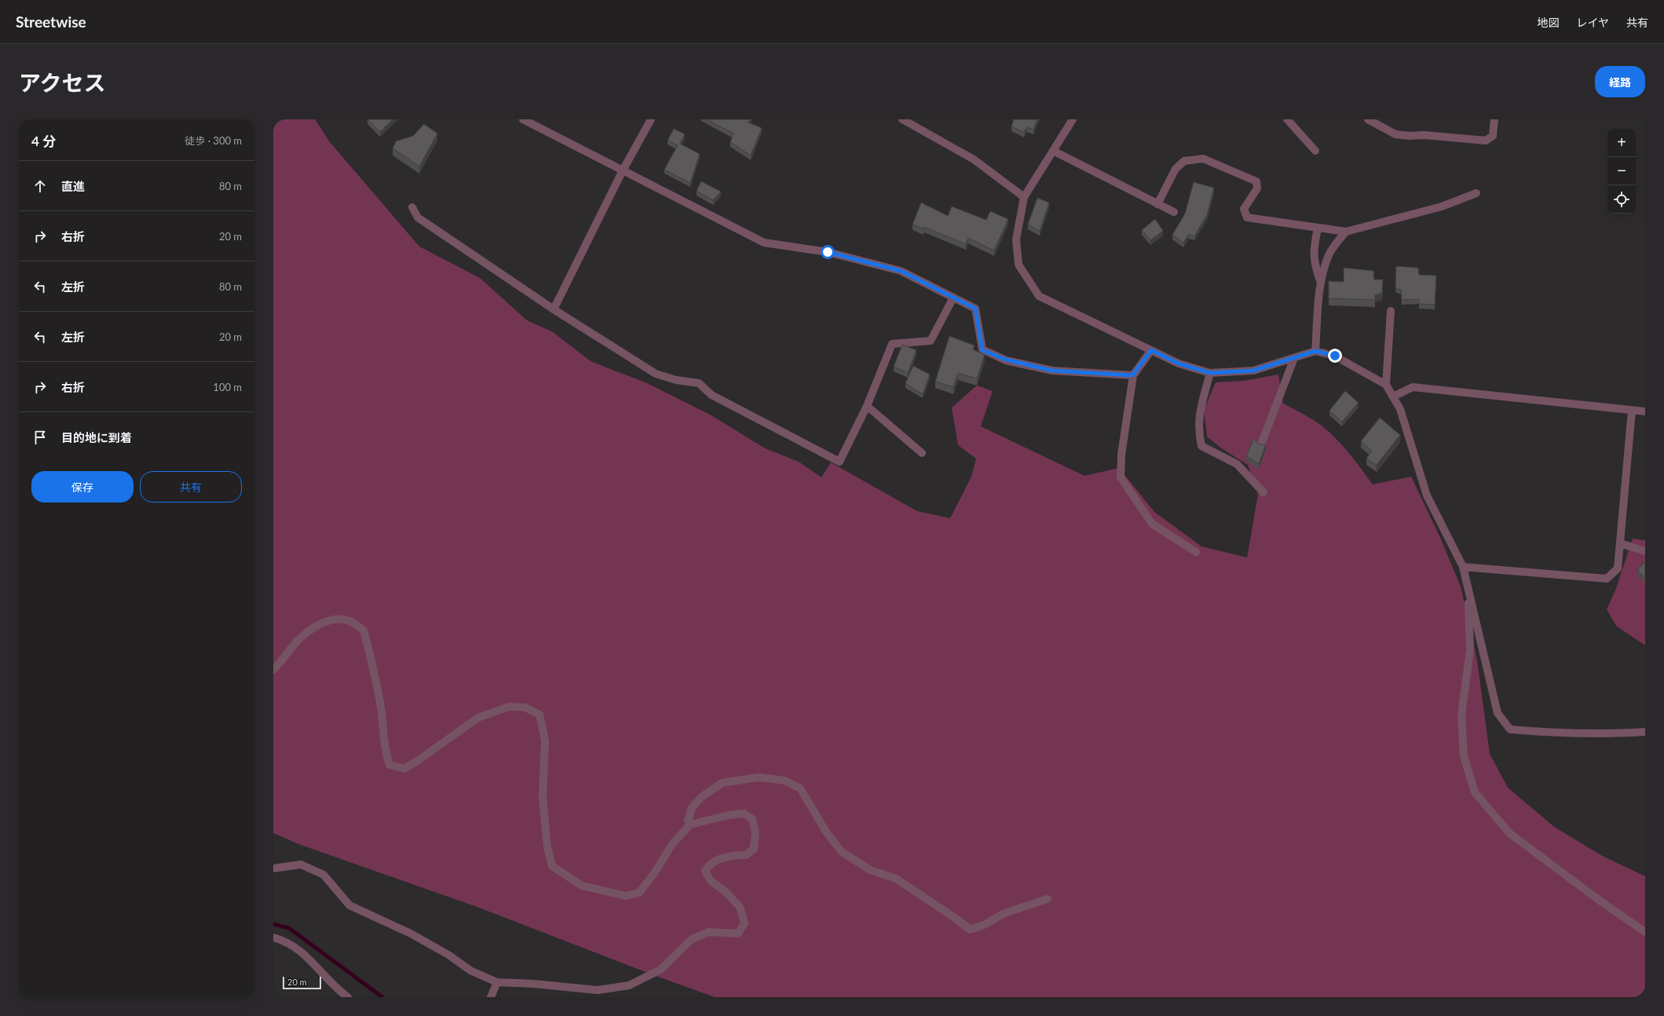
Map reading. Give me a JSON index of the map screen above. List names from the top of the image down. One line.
{"scale_bar":"20 m","page":{"header":"Streetwise","nav":["地図","レイヤ","共有"],"title":"アクセス","buttons":["経路",["保存","共有"]],"heading":["4 分","徒歩 · 300 m"],"map_buttons":["+","−"],"list":[["直進","80 m"],["右折","20 m"],["左折","80 m"],["左折","20 m"],["右折","100 m"],"目的地に到着"],"scale":"20 m"}}
